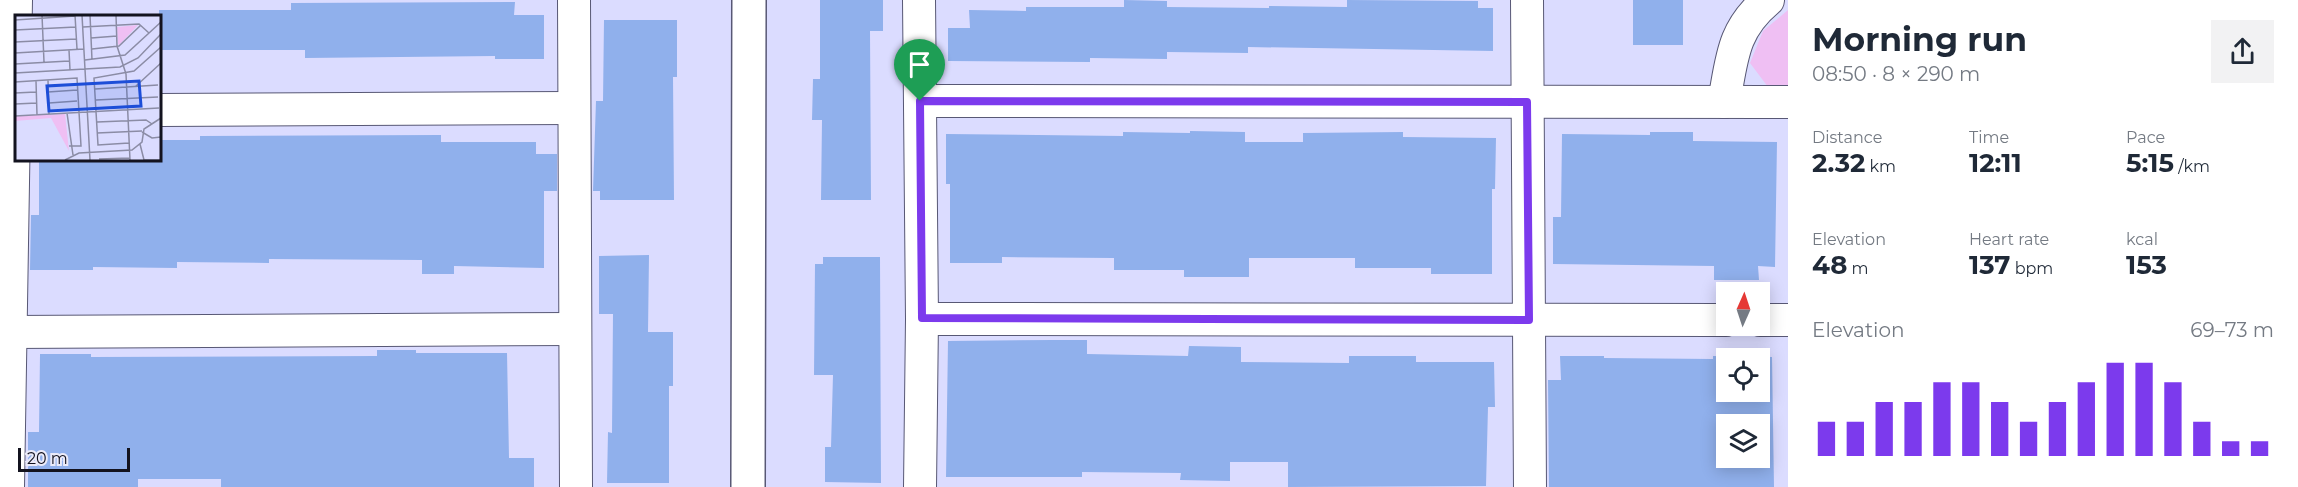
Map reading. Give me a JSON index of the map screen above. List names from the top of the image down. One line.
{"scale_bar":"20 m","north":"top","page":{"heading":["Morning run","08:50 · 8 × 290 m"],"stats":[["Distance","2.32 km"],["Time","12:11"],["Pace","5:15 /km"],["Elevation","48 m"],["Heart rate","137 bpm"],["kcal","153"]],"chart":["Elevation","69–73 m"],"scale":"20 m"}}
